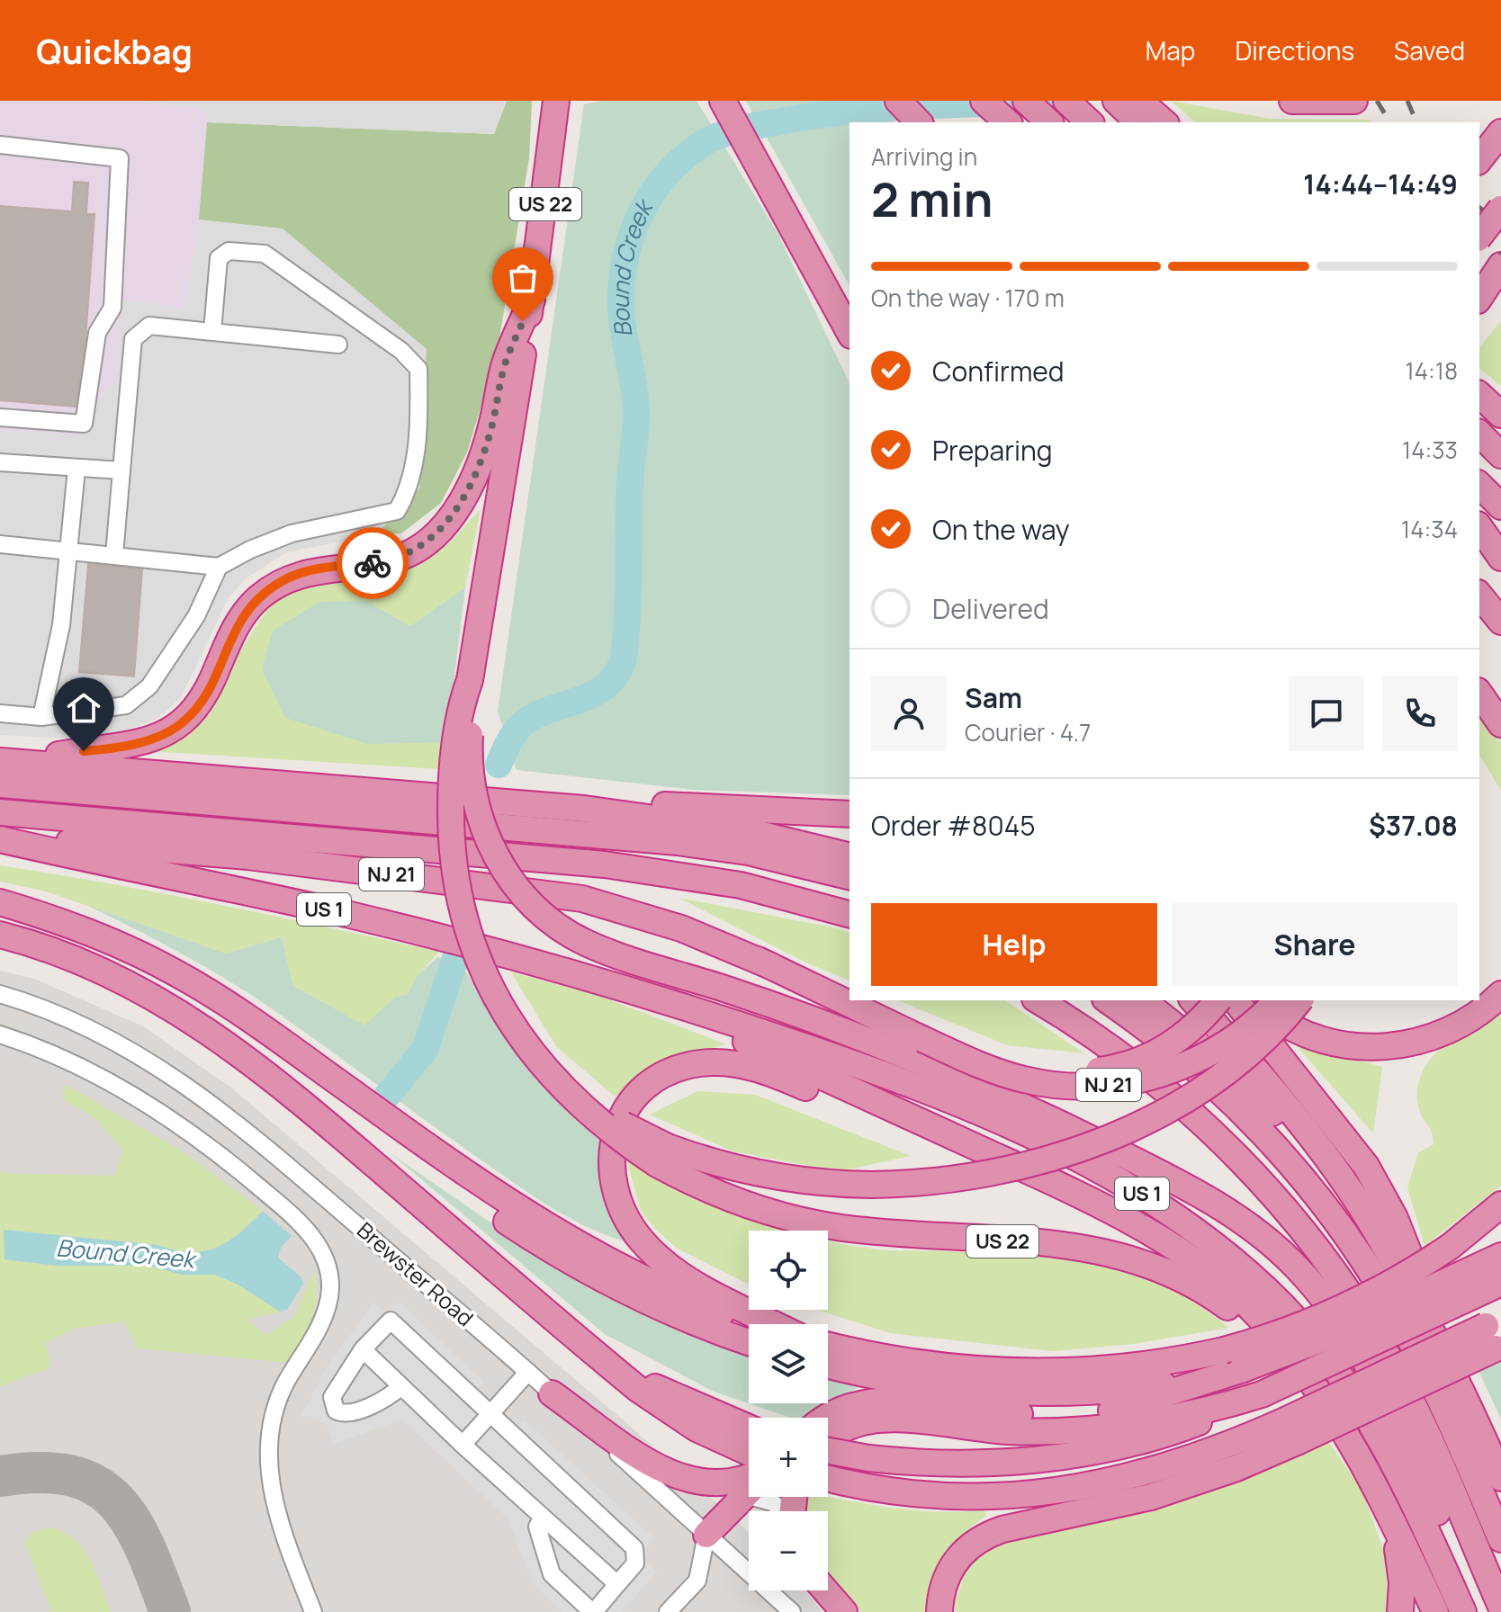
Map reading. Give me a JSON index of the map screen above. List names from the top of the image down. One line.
{"streets":{"highway":["US 22","NJ 21","US 1"],"street":["Brewster Road"]},"crossings":[["NJ 21","US 1"]],"water":["Bound Creek"],"page":{"header":"Quickbag","nav":["Map","Directions","Saved"],"heading":["2 min","Arriving in","14:44–14:49"],"panel":["Sam","Courier · 4.7","Order #8045","$37.08"],"bar":"On the way · 170 m","list":[["Confirmed","14:18"],["Preparing","14:33"],["On the way","14:34"],"Delivered"],"buttons":["Help","Share"],"map_buttons":["+","−"]}}
